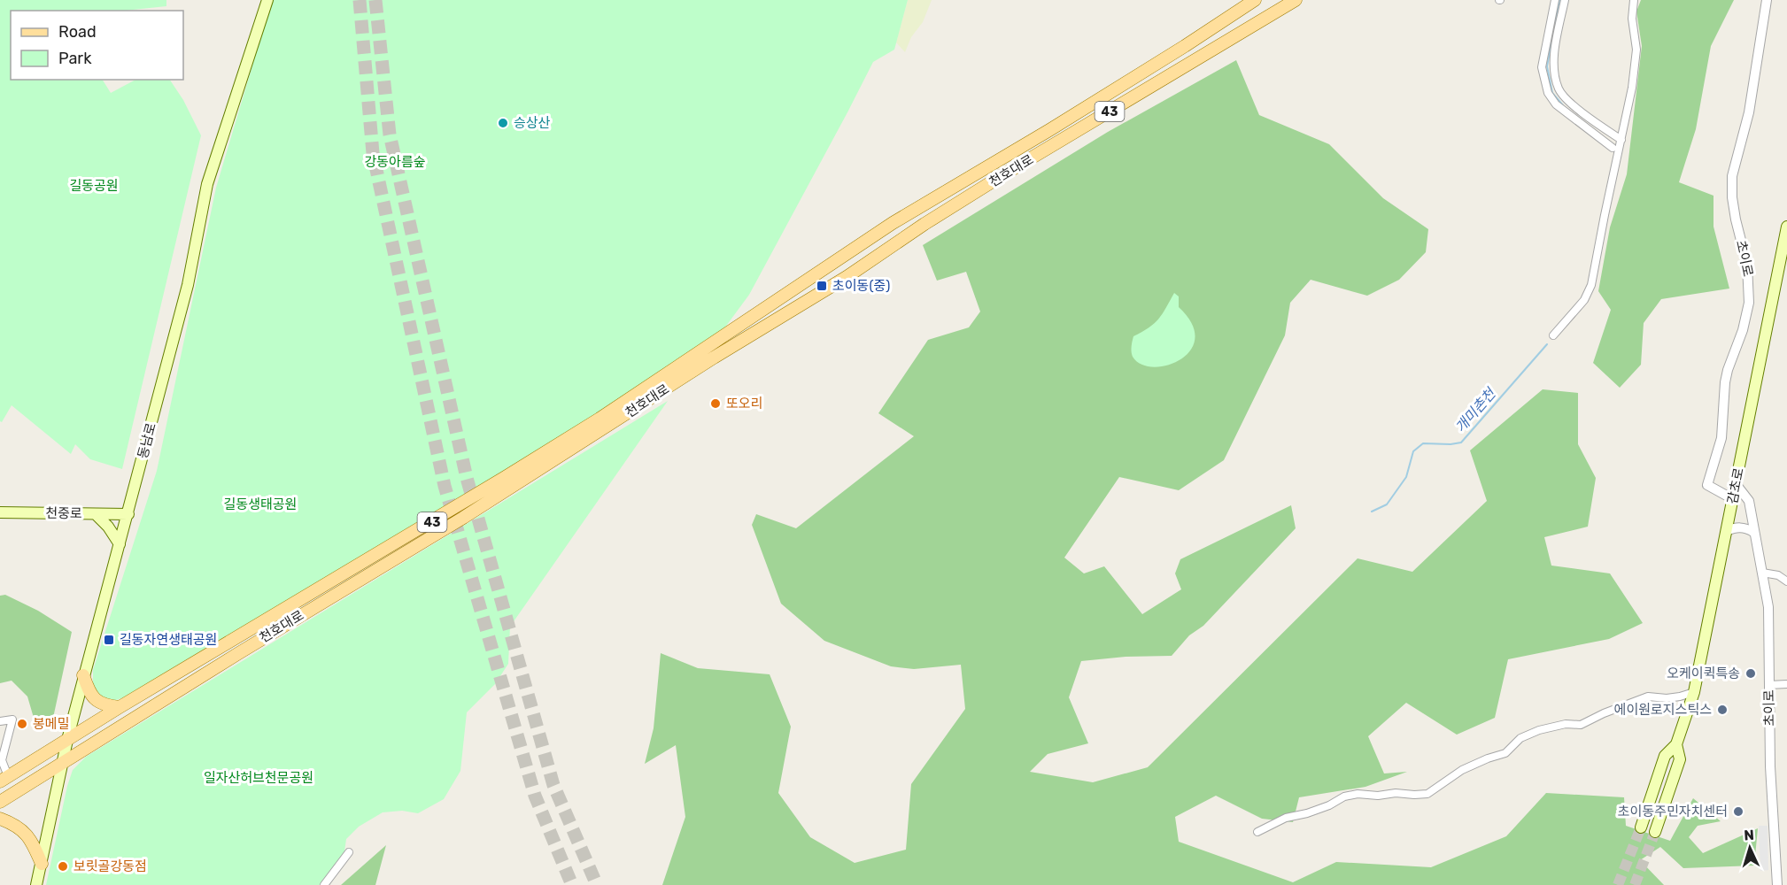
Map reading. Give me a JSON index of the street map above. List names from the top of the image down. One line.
{"streets":{"main road":["43","천호대로","동남로","감초로","천중로"],"street":["초이로"]},"crossings":[["천호대로","동남로"],["초이로","감초로"],["동남로","천중로"]],"water":["개미촌천"],"parks":["강동아름숲","길동공원","길동생태공원","일자산허브천문공원"],"places":{"other":["승상산","또오리","오케이퀵특송","에이원로지스틱스","봉메밀","초이동주민자치센터","보릿골강동점"],"transit":["초이동(중)","길동자연생태공원"]},"legend":["Road","Park"],"north":"top"}
